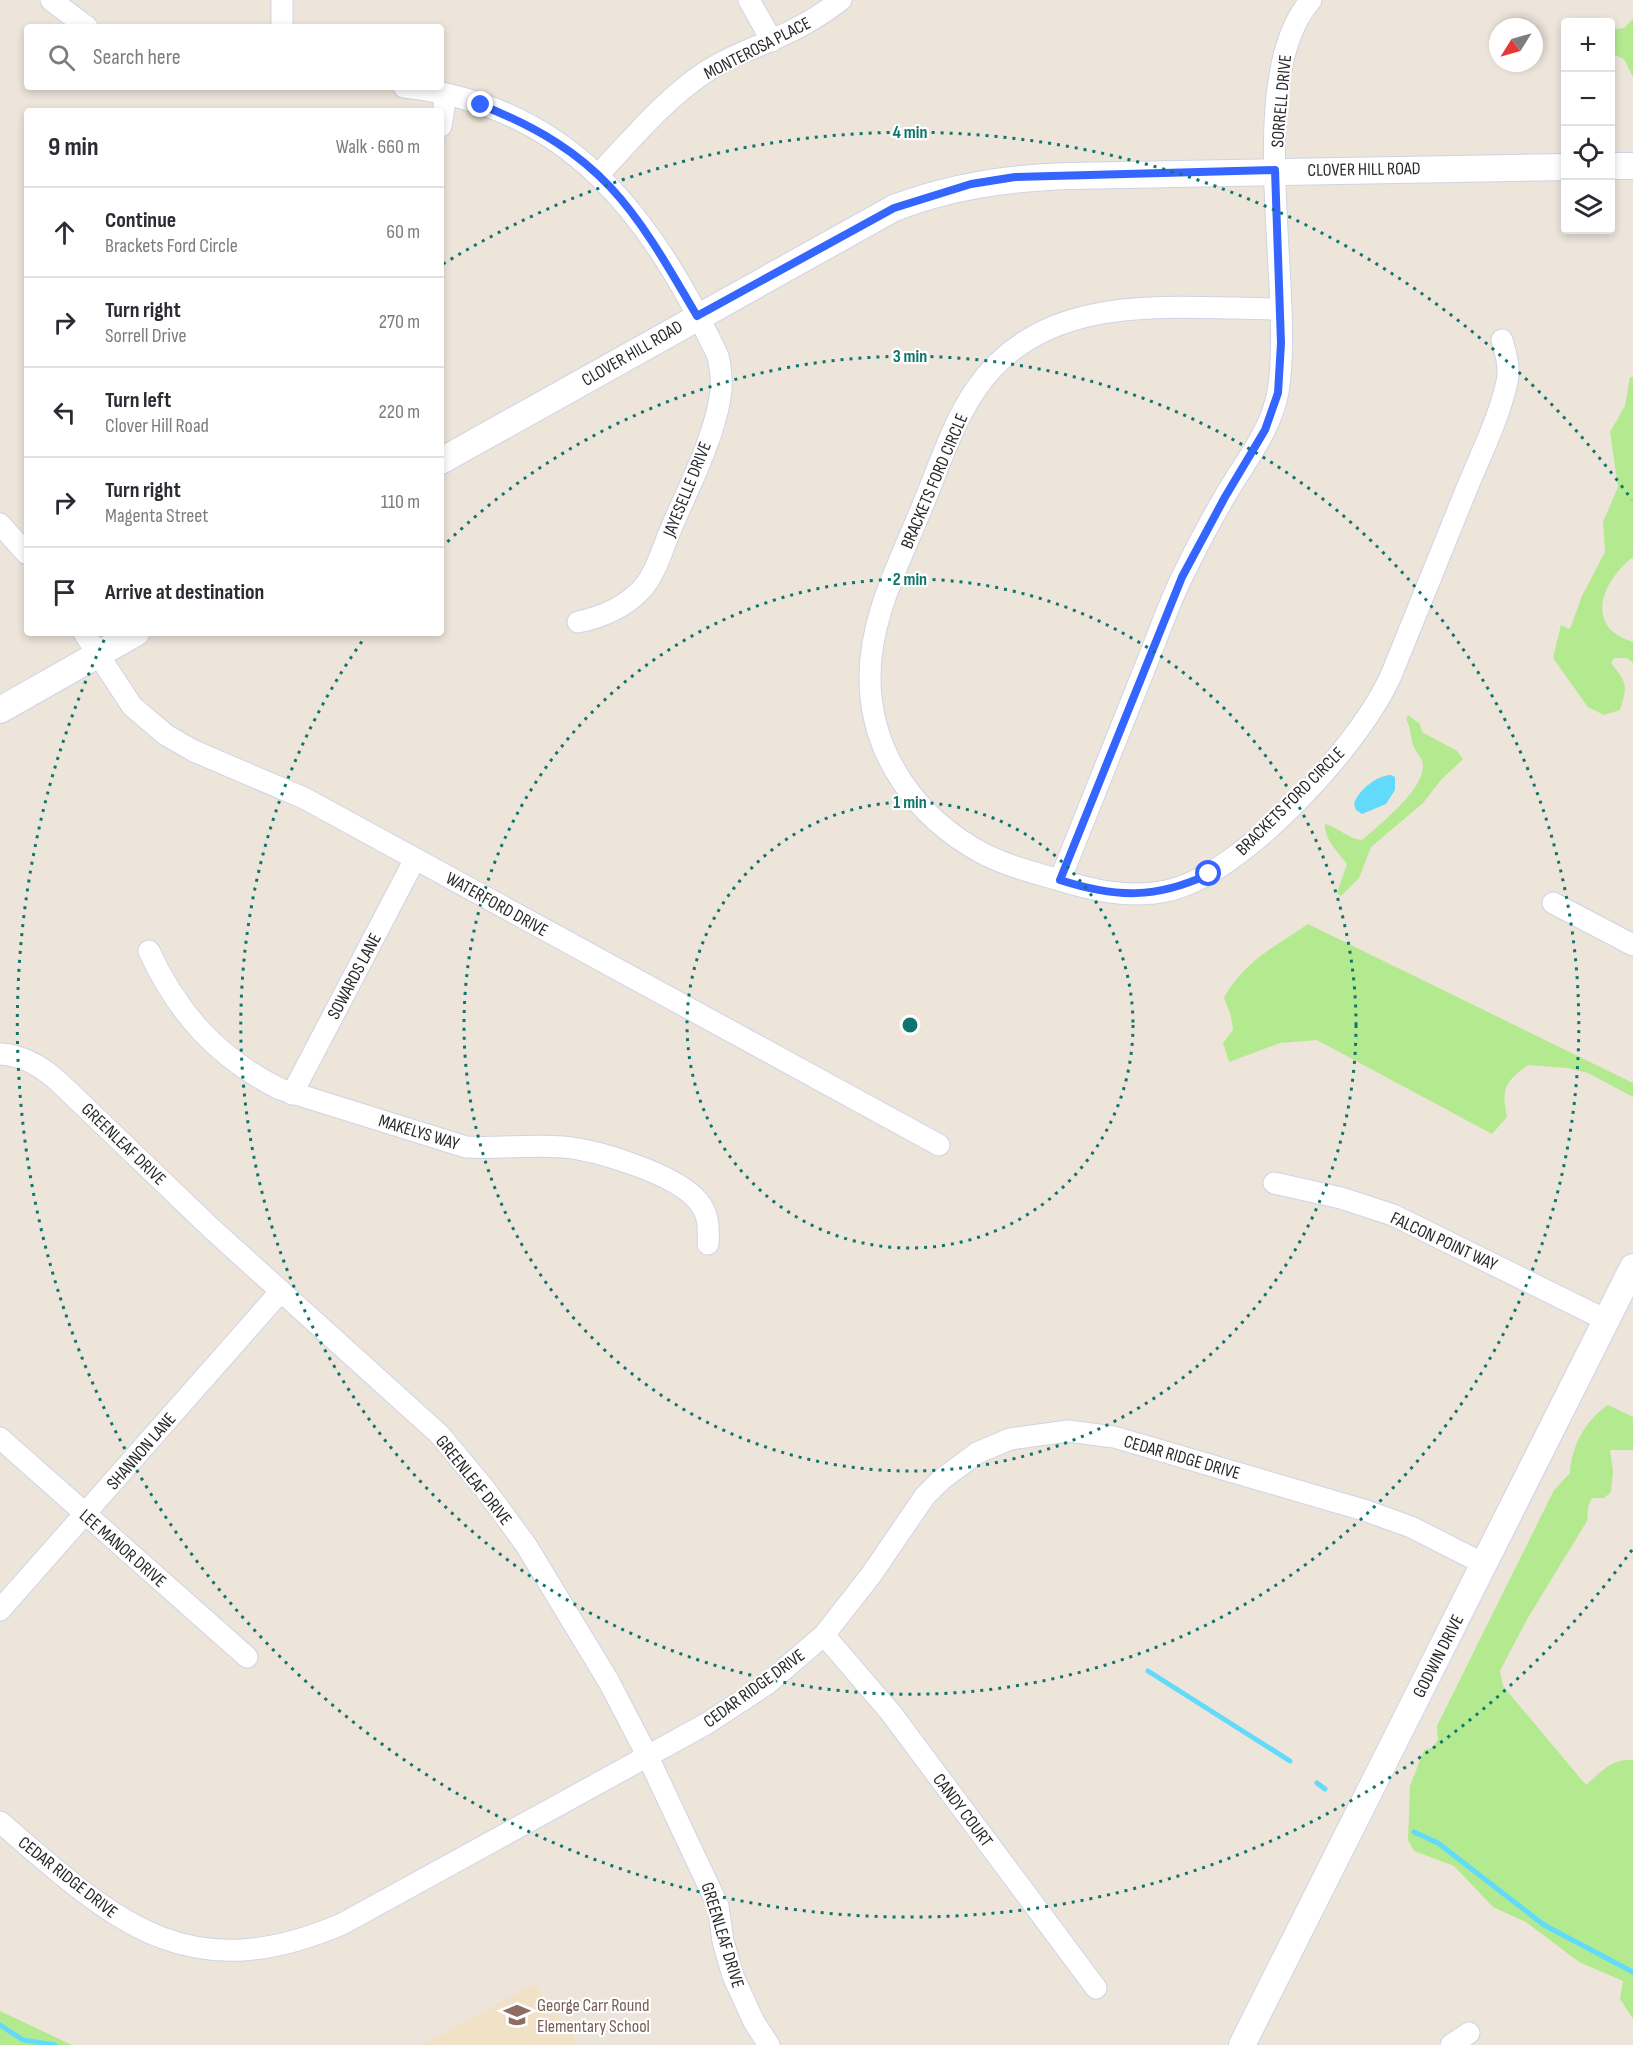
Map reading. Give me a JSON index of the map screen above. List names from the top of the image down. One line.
{"streets":{"street":["MONTEROSA PLACE","SORRELL DRIVE","CLOVER HILL ROAD","BRACKETS FORD CIRCLE","JAYESELLE DRIVE","WATERFORD DRIVE","SOWARDS LANE","MAKELYS WAY","GREENLEAF DRIVE","FALCON POINT WAY","SHANNON LANE","CEDAR RIDGE DRIVE","LEE MANOR DRIVE","GODWIN DRIVE","CANDY COURT"]},"crossings":[["MONTEROSA PLACE","JAYESELLE DRIVE"],["SORRELL DRIVE","CLOVER HILL ROAD"],["SORRELL DRIVE","BRACKETS FORD CIRCLE"],["CLOVER HILL ROAD","JAYESELLE DRIVE"],["WATERFORD DRIVE","SOWARDS LANE"],["SOWARDS LANE","MAKELYS WAY"],["GREENLEAF DRIVE","SHANNON LANE"],["GREENLEAF DRIVE","CEDAR RIDGE DRIVE"],["FALCON POINT WAY","GODWIN DRIVE"],["SHANNON LANE","LEE MANOR DRIVE"],["CEDAR RIDGE DRIVE","GODWIN DRIVE"],["CEDAR RIDGE DRIVE","CANDY COURT"]],"places":{"school or university":["George Carr Round Elementary School"]},"north":"bottom left","page":{"map_buttons":["+","−"],"search":"Search here","heading":["9 min","Walk · 660 m"],"list":[["Continue","Brackets Ford Circle","60 m"],["Turn right","Sorrell Drive","270 m"],["Turn left","Clover Hill Road","220 m"],["Turn right","Magenta Street","110 m"],"Arrive at destination"]},"rings":["4 min","3 min","2 min","1 min"]}
